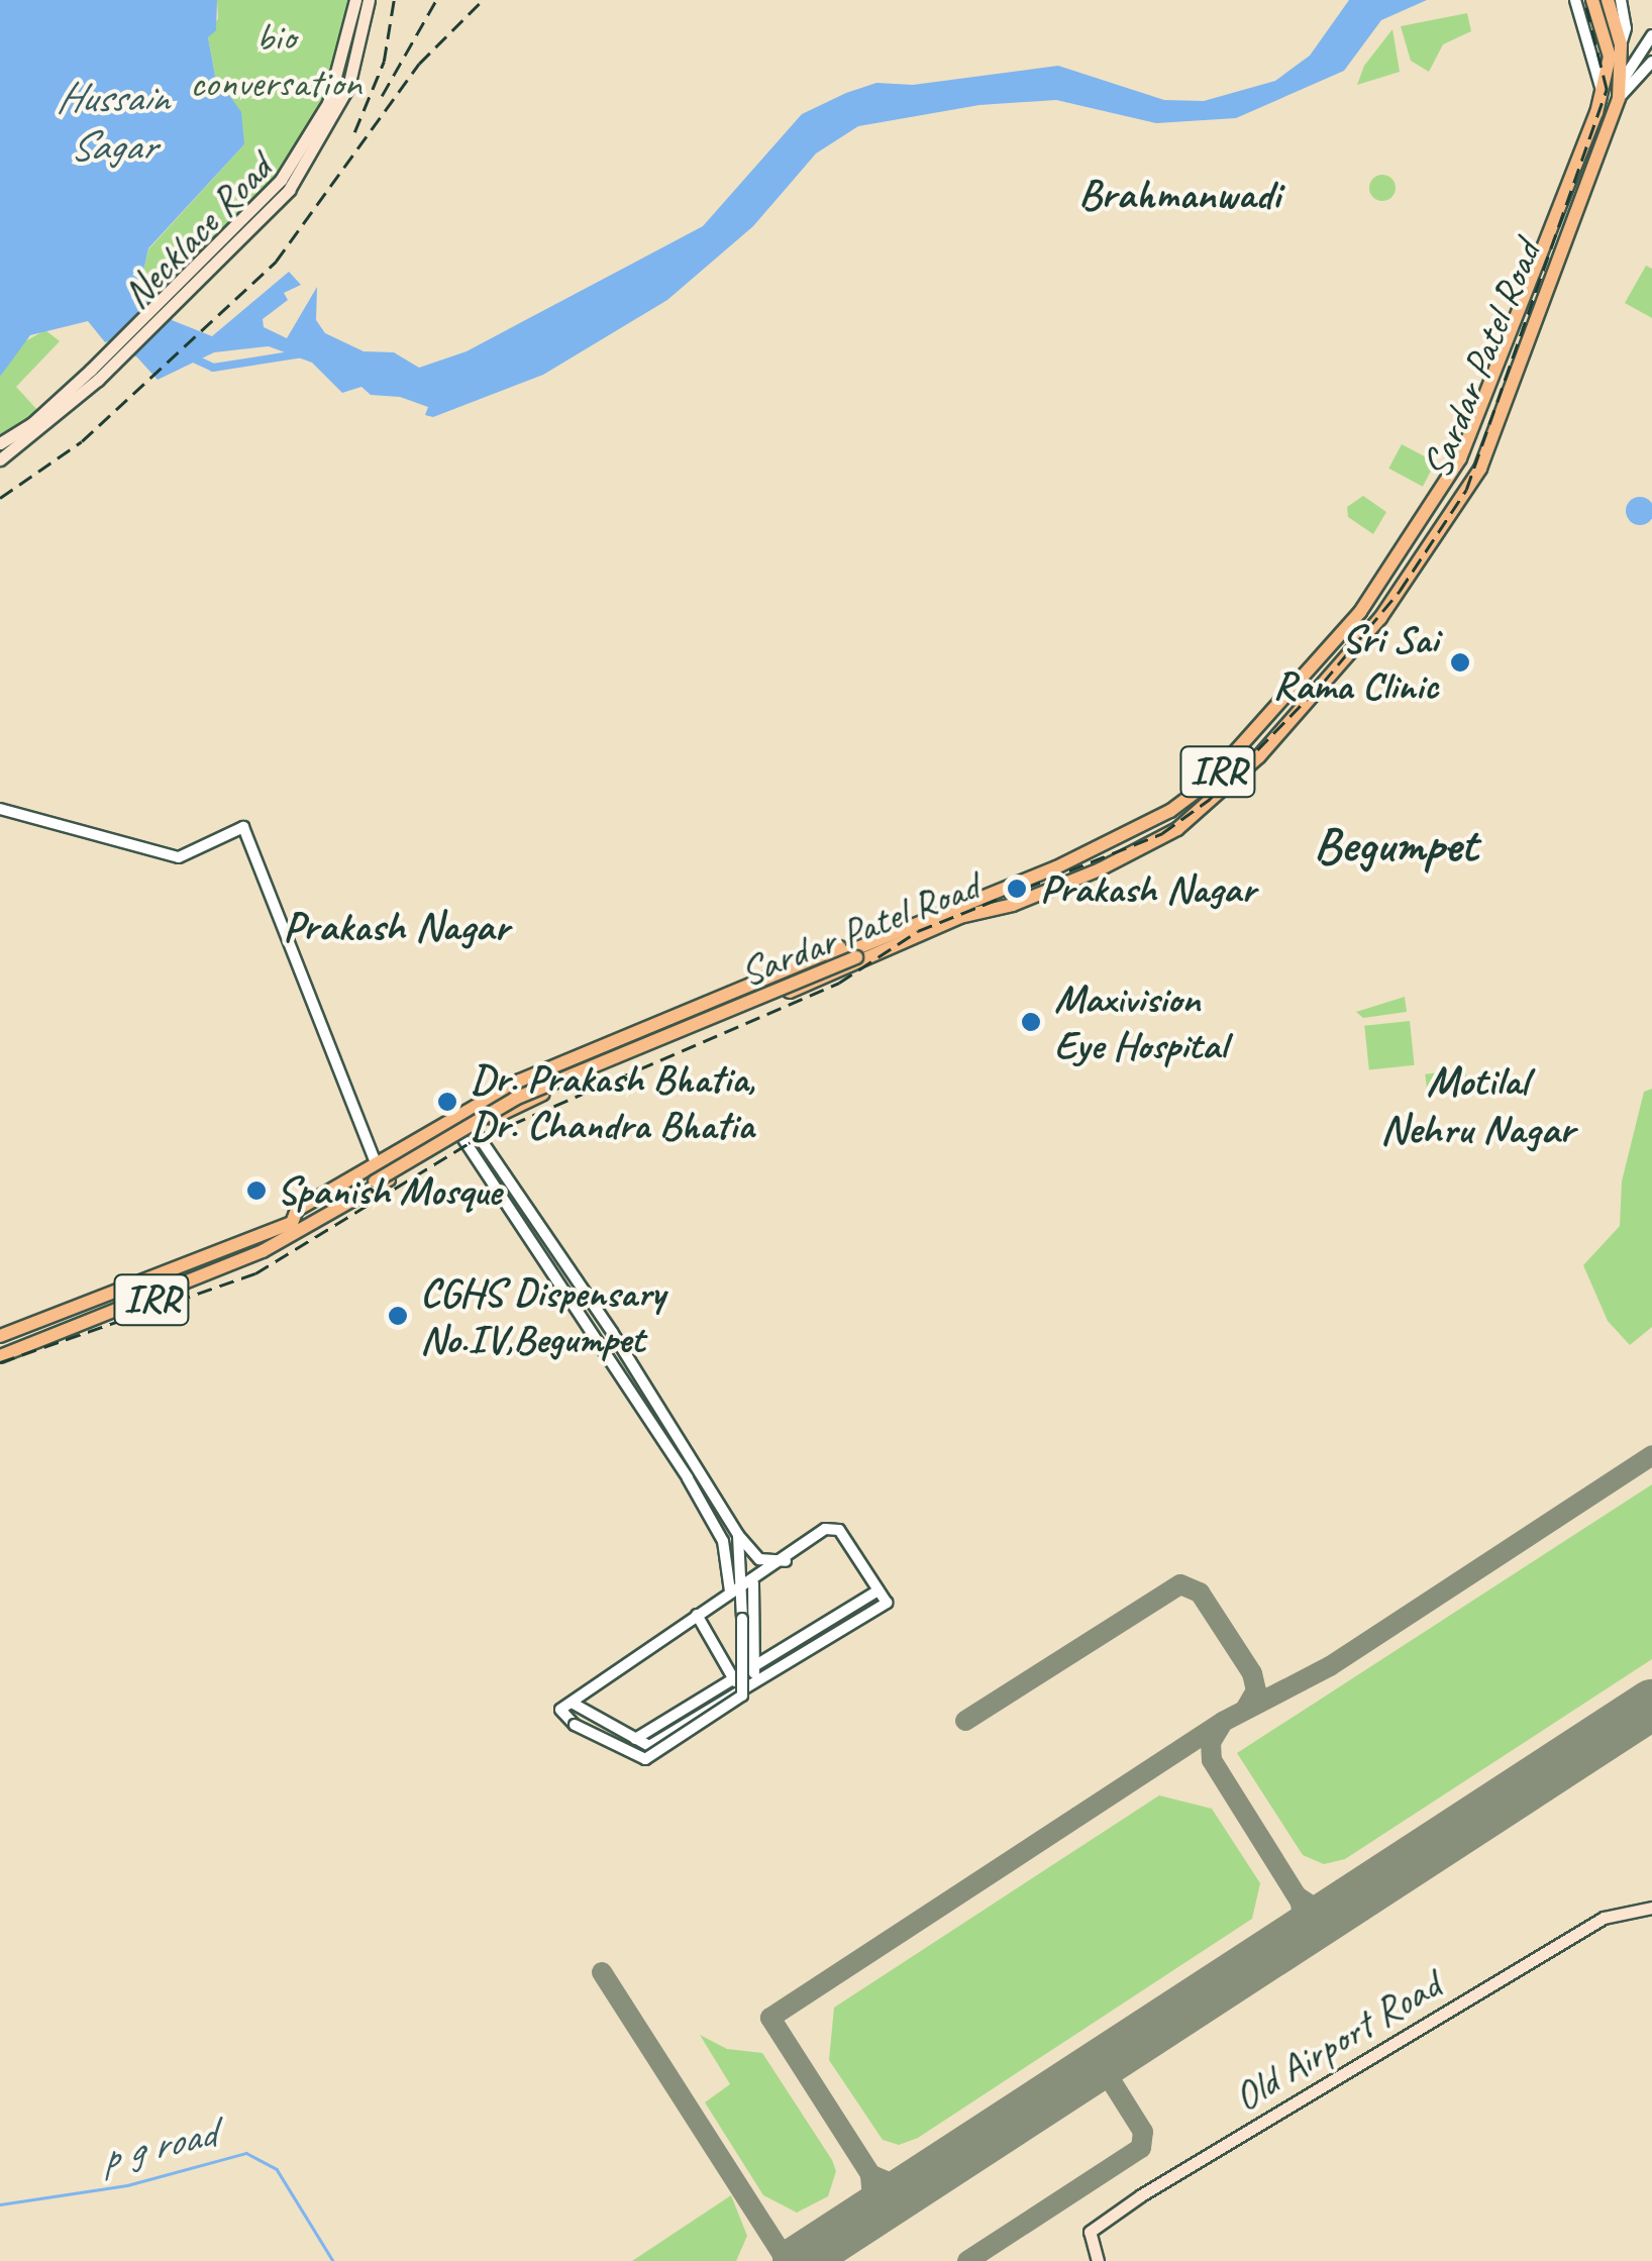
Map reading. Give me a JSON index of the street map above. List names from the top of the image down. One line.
{"streets":{"main road":["Necklace Road","Sardar Patel Road","IRR","Old Airport Road"]},"crossings":[["Sardar Patel Road","IRR"]],"districts":["Brahmanwadi","Begumpet","Prakash Nagar","Motilal Nehru Nagar"],"water":["Hussain Sagar","p g road"],"parks":["bio conversation"],"places":["Sri Sai Rama Clinic","Prakash Nagar","Maxivision Eye Hospital","Dr. Prakash Bhatia, Dr. Chandra Bhatia","Spanish Mosque","CGHS Dispensary No.IV,Begumpet"]}
